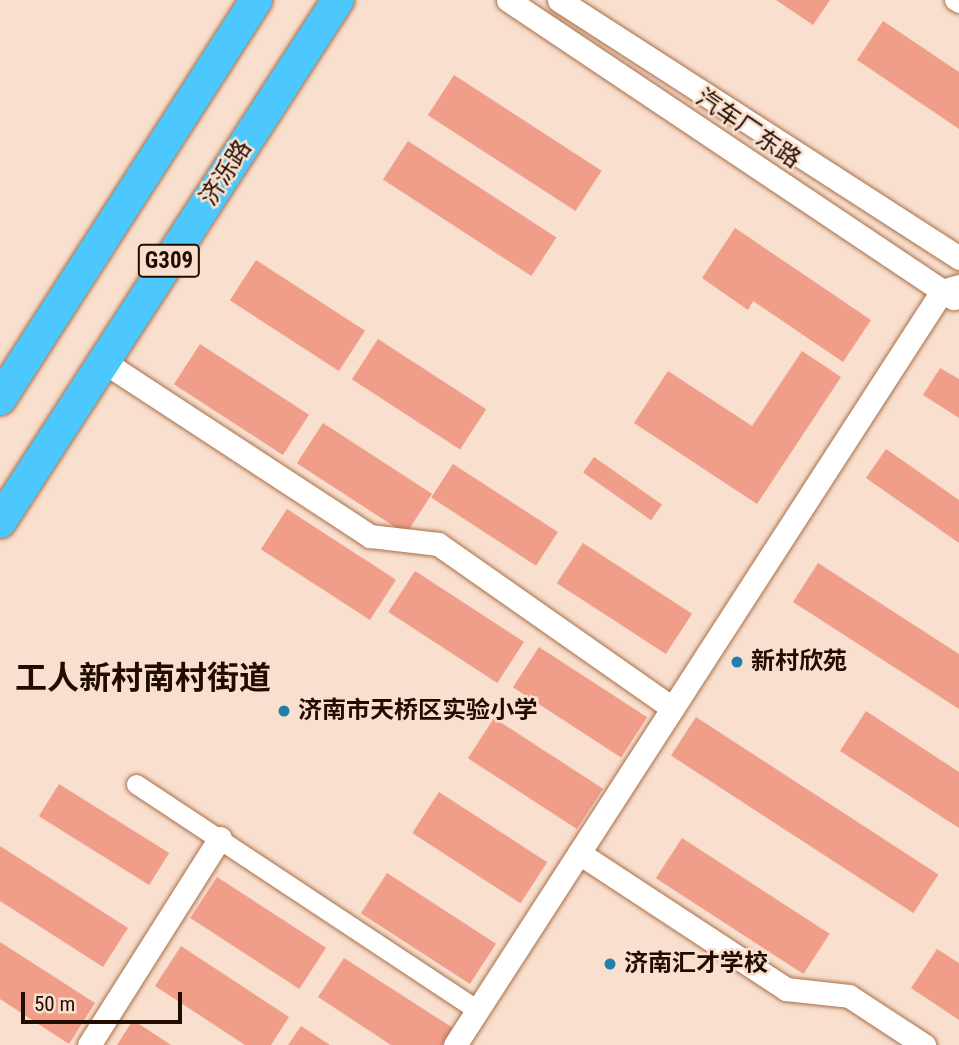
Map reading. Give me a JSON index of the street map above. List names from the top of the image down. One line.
{"streets":{"highway":["济泺路","G309"],"street":["汽车厂东路"]},"districts":["工人新村南村街道"],"places":["新村欣苑","济南市天桥区实验小学","济南汇才学校"],"scale_bar":"50 m"}
